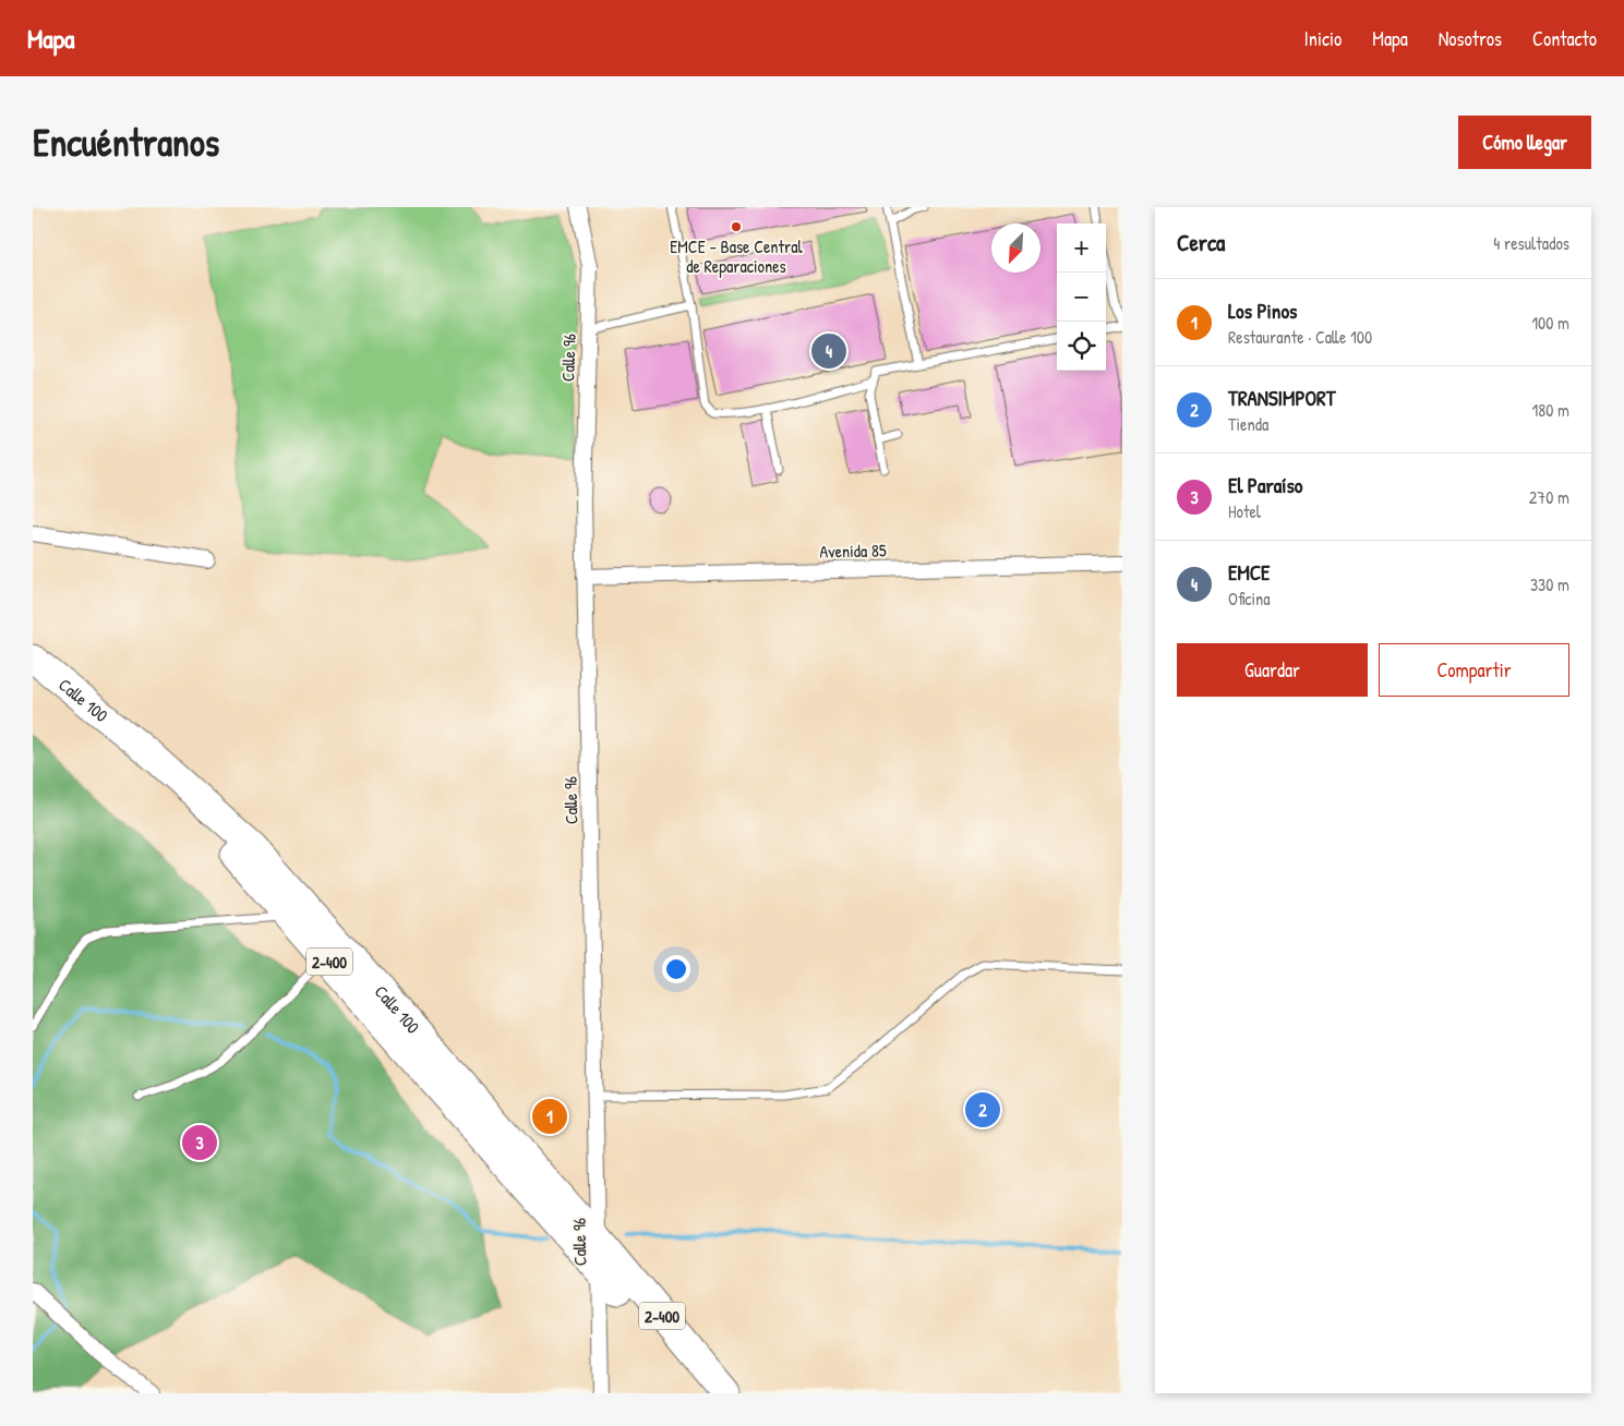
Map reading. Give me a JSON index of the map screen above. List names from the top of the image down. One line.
{"streets":{"highway":["Calle 100","2-400"],"street":["Calle 96","Avenida 85"]},"crossings":[["Calle 96","Avenida 85"],["Calle 96","Calle 100"]],"places":["EMCE - Base Central de Reparaciones"],"north":"bottom left","page":{"header":"Mapa","nav":["Inicio","Mapa","Nosotros","Contacto"],"buttons":["Cómo llegar",["Guardar","Compartir"]],"title":"Encuéntranos","heading":["Cerca","4 resultados"],"map_buttons":["+","−"],"list":[{"mark":"1","name":"Los Pinos","note":"Restaurante · Calle 100","value":"100 m"},{"mark":"2","name":"TRANSIMPORT","note":"Tienda","value":"180 m"},{"mark":"3","name":"El Paraíso","note":"Hotel","value":"270 m"},{"mark":"4","name":"EMCE","note":"Oficina","value":"330 m"}],"pins":["4","2","1","3"]}}
